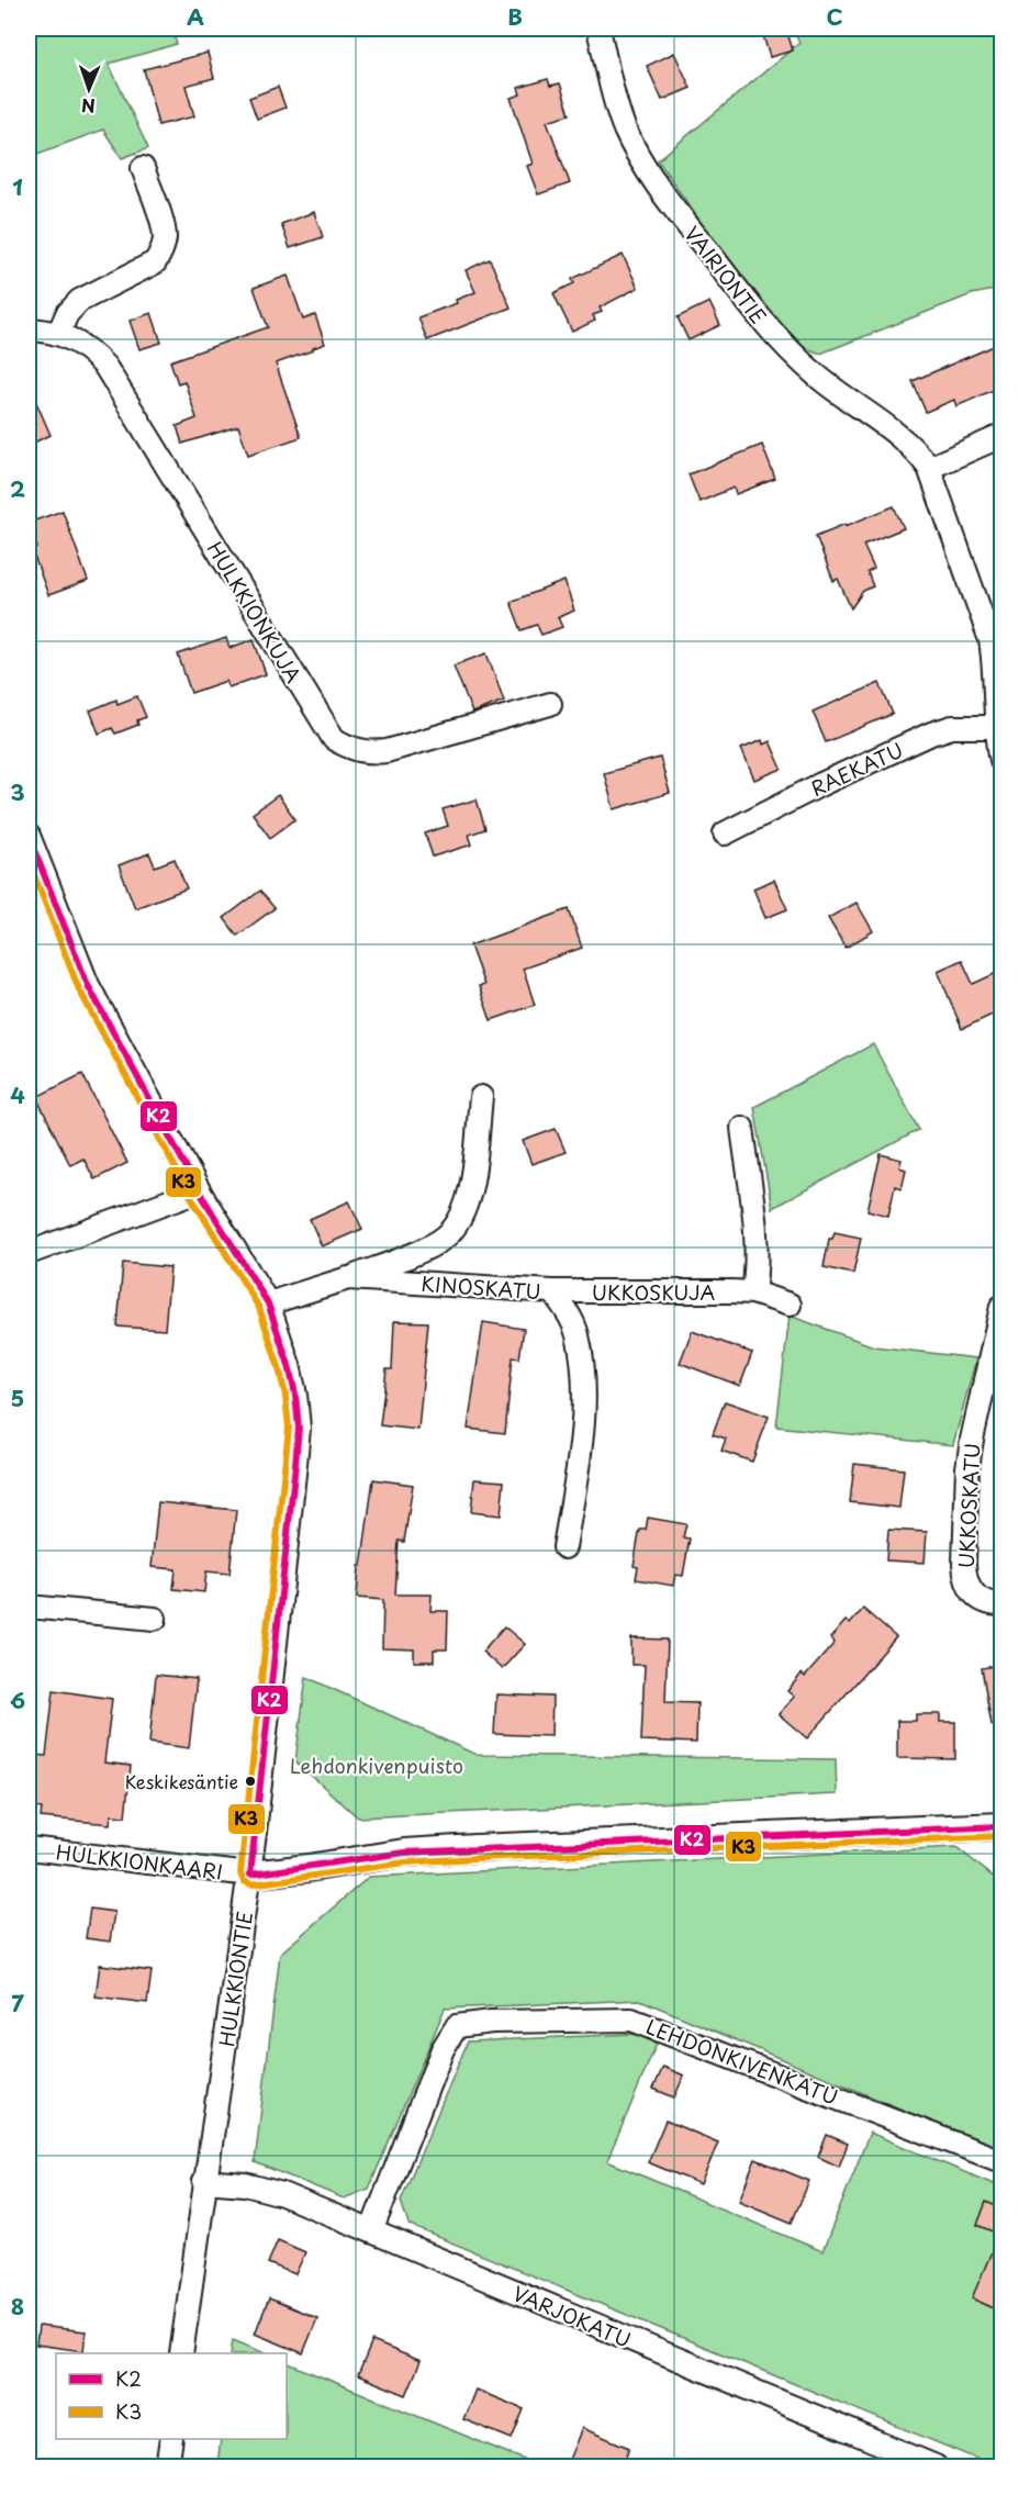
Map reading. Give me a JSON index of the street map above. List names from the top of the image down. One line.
{"streets":{"street":["VAIRIONTIE","HULKKIONKUJA","RAEKATU","KINOSKATU","UKKOSKUJA","UKKOSKATU","HULKKIONKAARI","HULKKIONTIE","LEHDONKIVENKATU","VARJOKATU"]},"crossings":[["KINOSKATU","UKKOSKUJA"],["KINOSKATU","HULKKIONTIE"],["HULKKIONKAARI","HULKKIONTIE"],["HULKKIONTIE","VARJOKATU"],["LEHDONKIVENKATU","VARJOKATU"]],"parks":["Lehdonkivenpuisto"],"places":["Keskikesäntie"],"lines":["transit line K2","transit line K3"],"legend":["K2","K3"],"north":"bottom","grid":{"columns":["A","B","C"],"rows":["1","2","3","4","5","6","7","8"]}}
